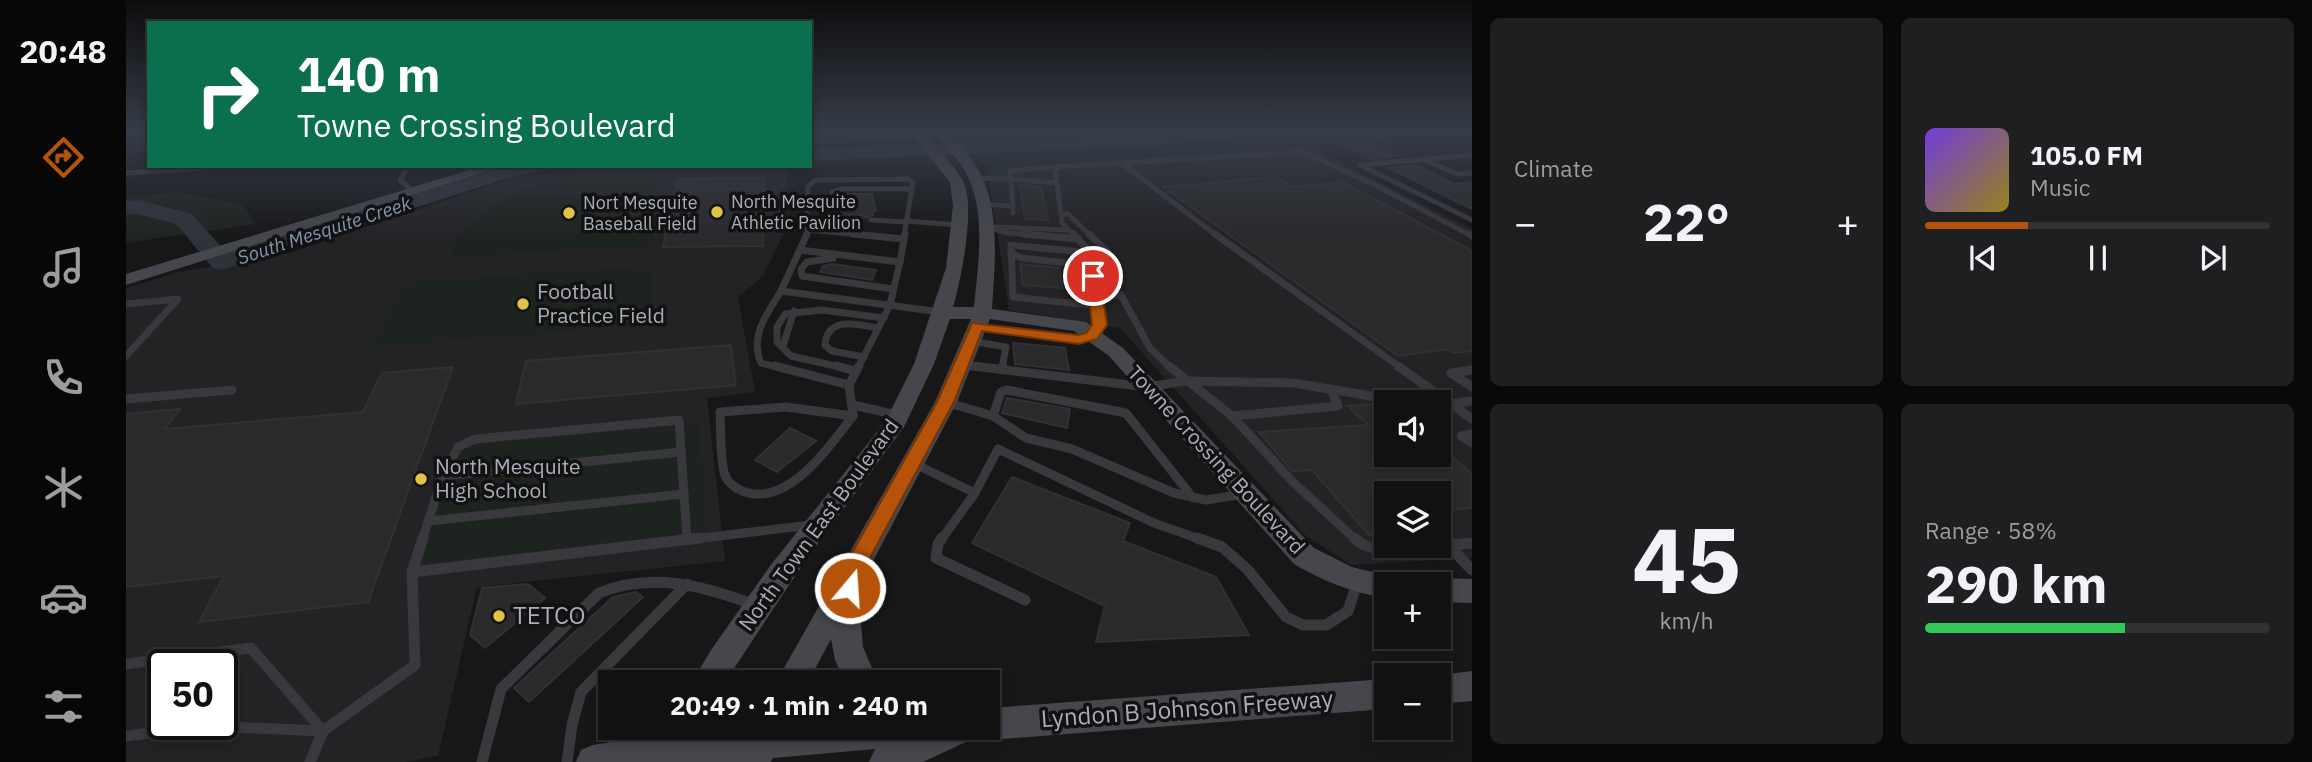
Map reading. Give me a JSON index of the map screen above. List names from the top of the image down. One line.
{"streets":{"main road":["Towne Crossing Boulevard","North Town East Boulevard","Lyndon B Johnson Freeway"]},"water":["South Mesquite Creek"],"places":["North Mesquite Athletic Pavilion","Nort Mesquite Baseball Field","Football Practice Field","North Mesquite High School","TETCO"],"page":{"tabs":"20:48","tile":["Climate",["45","km/h"],["Range · 58%","290 km"]],"turn":["140 m","Towne Crossing Boulevard"],"song":["105.0 FM","Music"],"heat":["−","22°","+"],"map_buttons":["+","−"],"limit":"50","trip":"20:49 · 1 min · 240 m"}}
